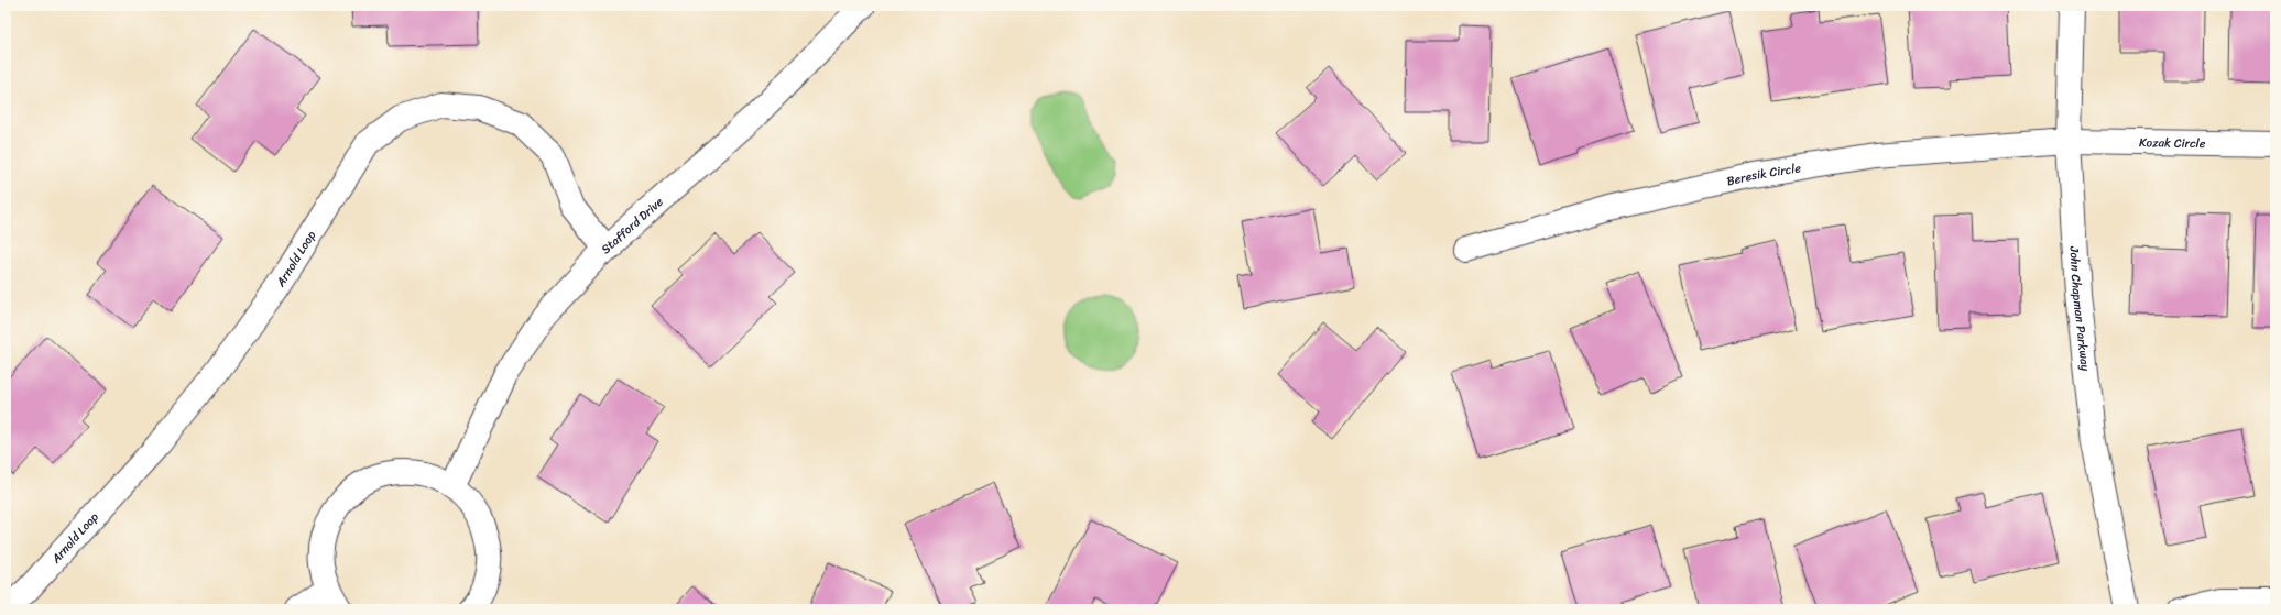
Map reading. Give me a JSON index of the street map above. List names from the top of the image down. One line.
{"streets":{"street":["Kozak Circle","Beresik Circle","Stafford Drive","Arnold Loop","John Chapman Parkway"]},"crossings":[["Kozak Circle","Beresik Circle"],["Kozak Circle","John Chapman Parkway"],["Beresik Circle","John Chapman Parkway"],["Stafford Drive","Arnold Loop"]]}
